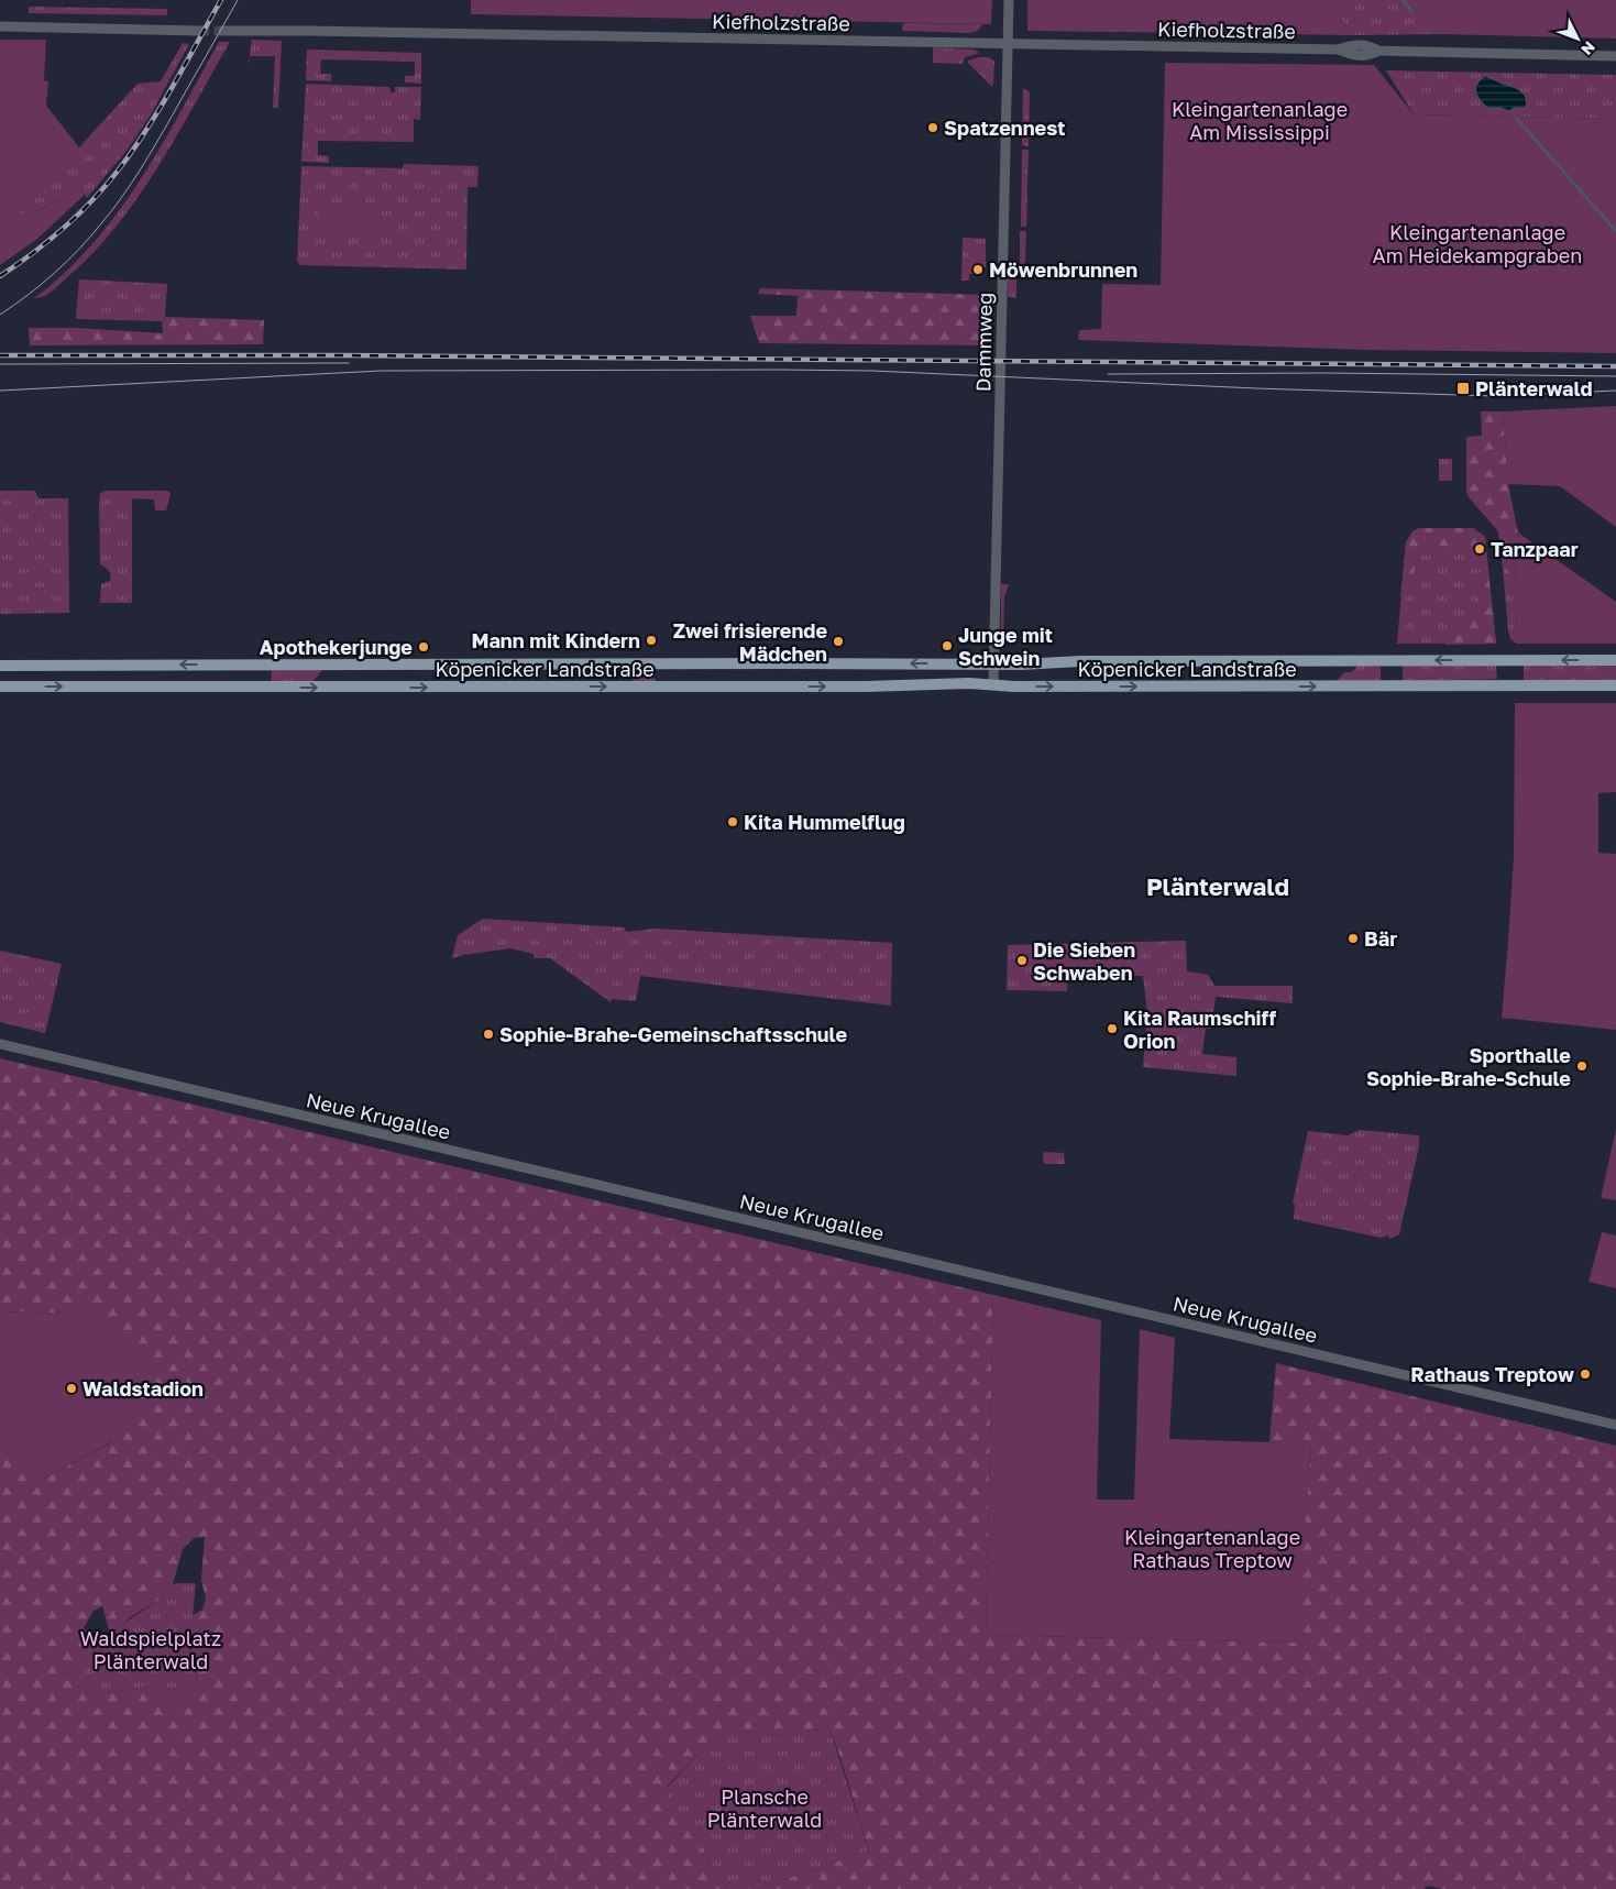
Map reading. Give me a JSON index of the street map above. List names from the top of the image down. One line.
{"streets":{"main road":["Köpenicker Landstraße"],"street":["Kiefholzstraße","Dammweg","Neue Krugallee"]},"crossings":[["Kiefholzstraße","Dammweg"],["Dammweg","Köpenicker Landstraße"]],"districts":["Plänterwald"],"parks":["Kleingartenanlage Am Mississippi","Kleingartenanlage Am Heidekampgraben","Kleingartenanlage Rathaus Treptow","Waldspielplatz Plänterwald","Plansche Plänterwald"],"places":{"other":["Spatzennest","Möwenbrunnen","Tanzpaar","Mann mit Kindern","Zwei frisierende Mädchen","Junge mit Schwein","Apothekerjunge","Kita Hummelflug","Bär","Die Sieben Schwaben","Kita Raumschiff Orion","Sophie-Brahe-Gemeinschaftsschule","Sporthalle Sophie-Brahe-Schule","Rathaus Treptow","Waldstadion"],"transit":["Plänterwald"]},"north":"bottom right"}
